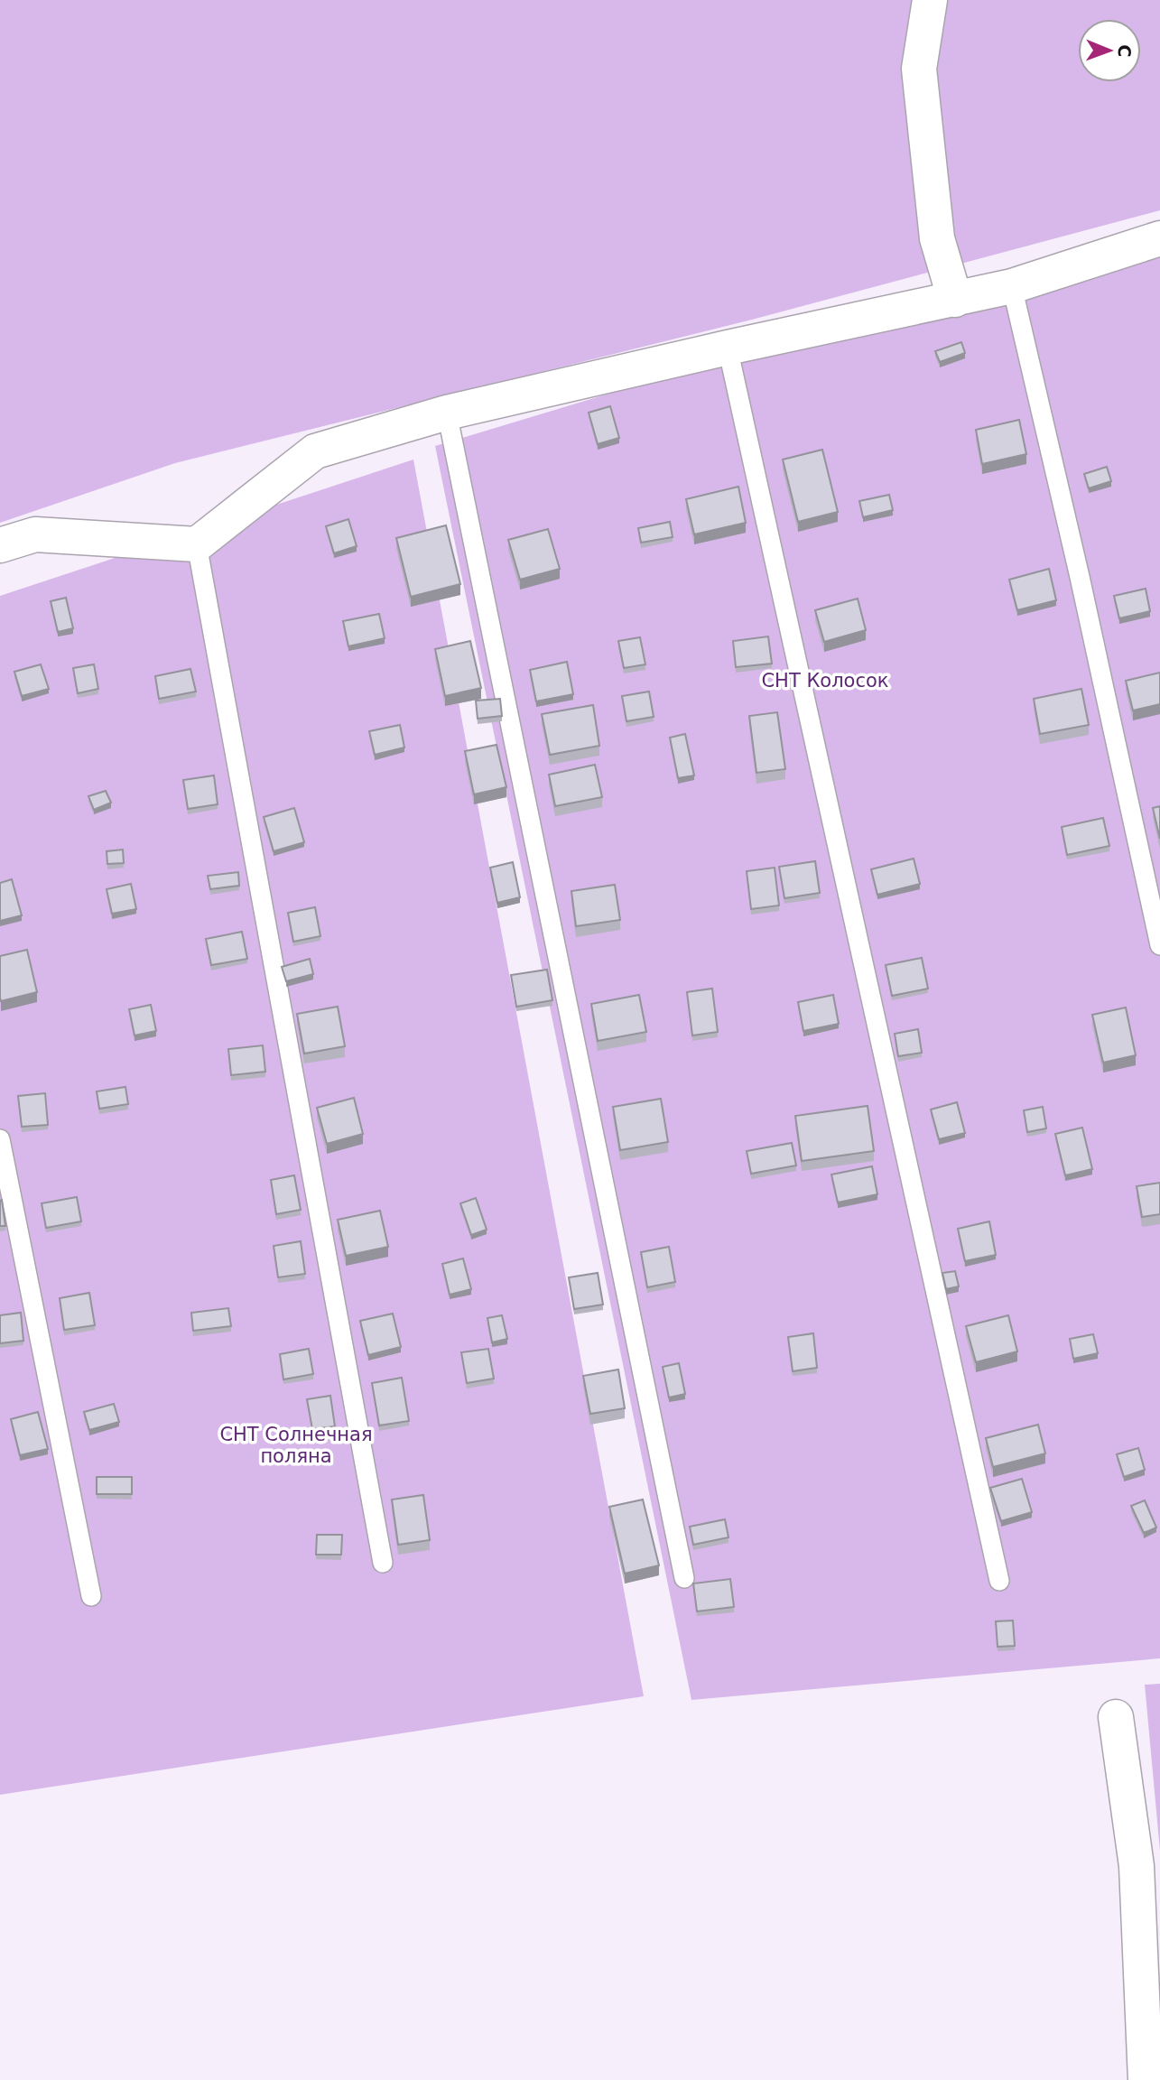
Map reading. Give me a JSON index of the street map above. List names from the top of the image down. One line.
{"parks":["СНТ Колосок","СНТ Солнечная поляна"],"north":"right"}
